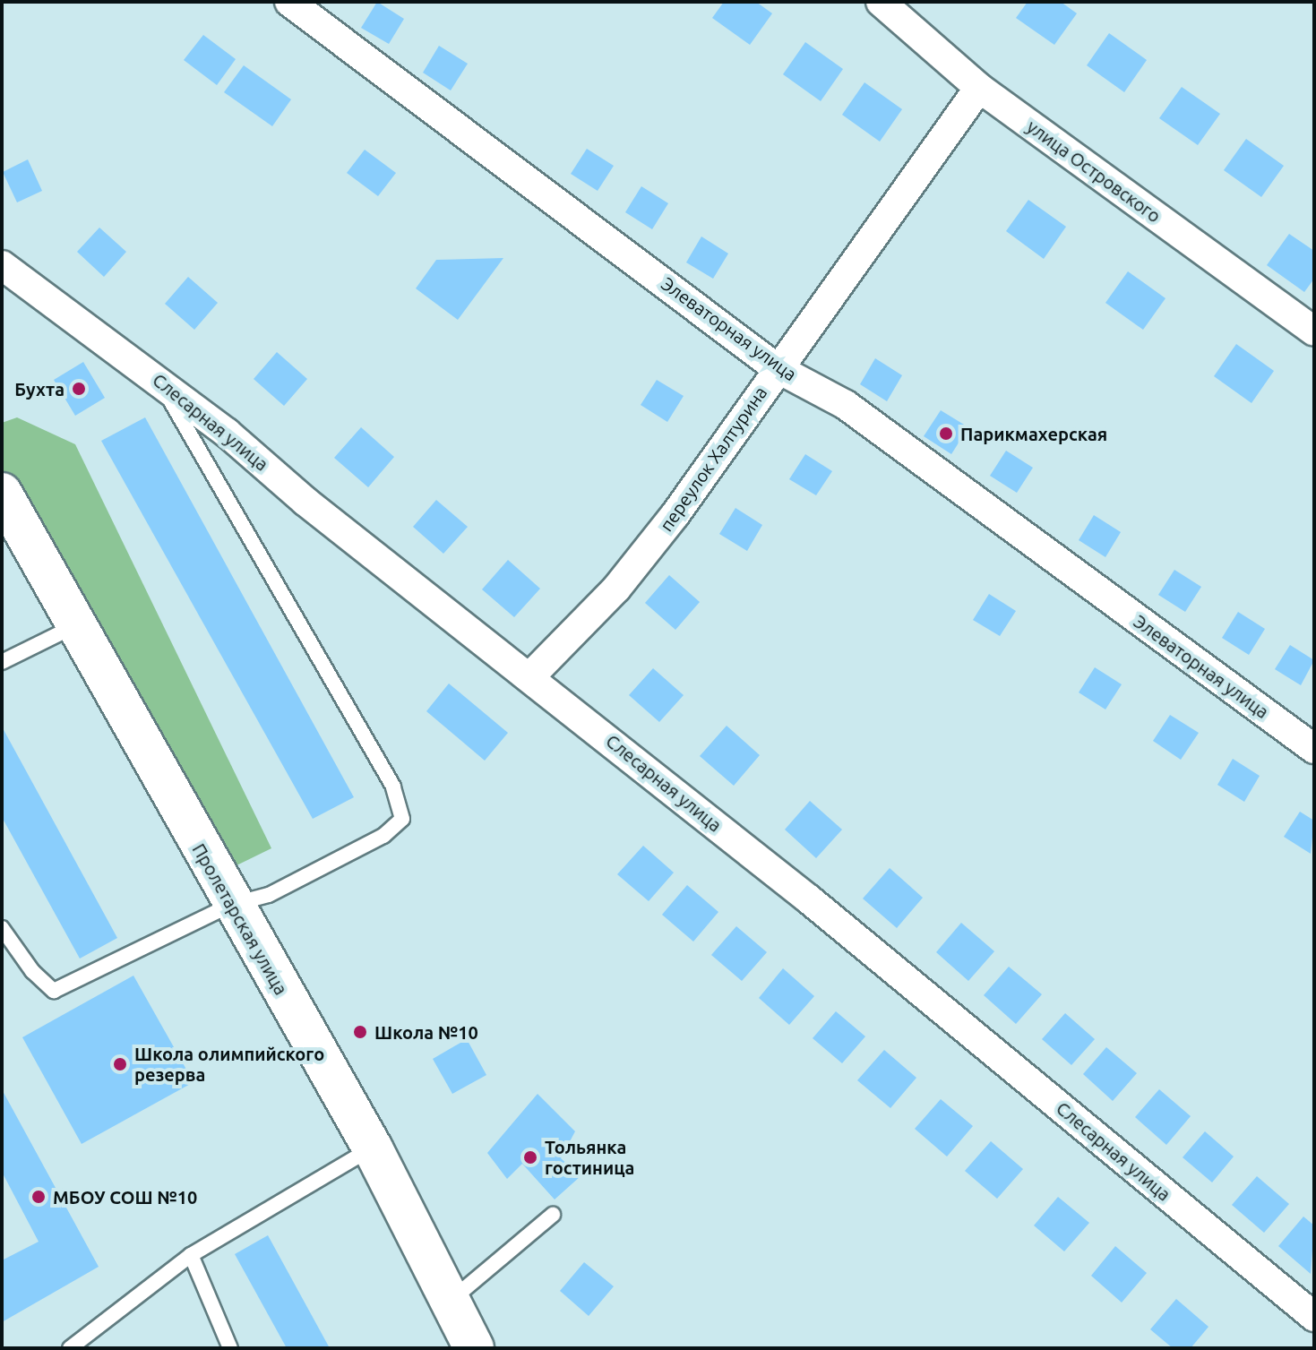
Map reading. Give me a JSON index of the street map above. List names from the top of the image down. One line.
{"streets":{"main road":["Пролетарская улица"],"street":["улица Островского","Элеваторная улица","Слесарная улица","переулок Халтурина"]},"crossings":[["улица Островского","переулок Халтурина"],["Элеваторная улица","переулок Халтурина"],["Слесарная улица","переулок Халтурина"]],"places":["Бухта","Парикмахерская","Школа №10","Школа олимпийского резерва","Тольянка гостиница","МБОУ СОШ №10"]}
